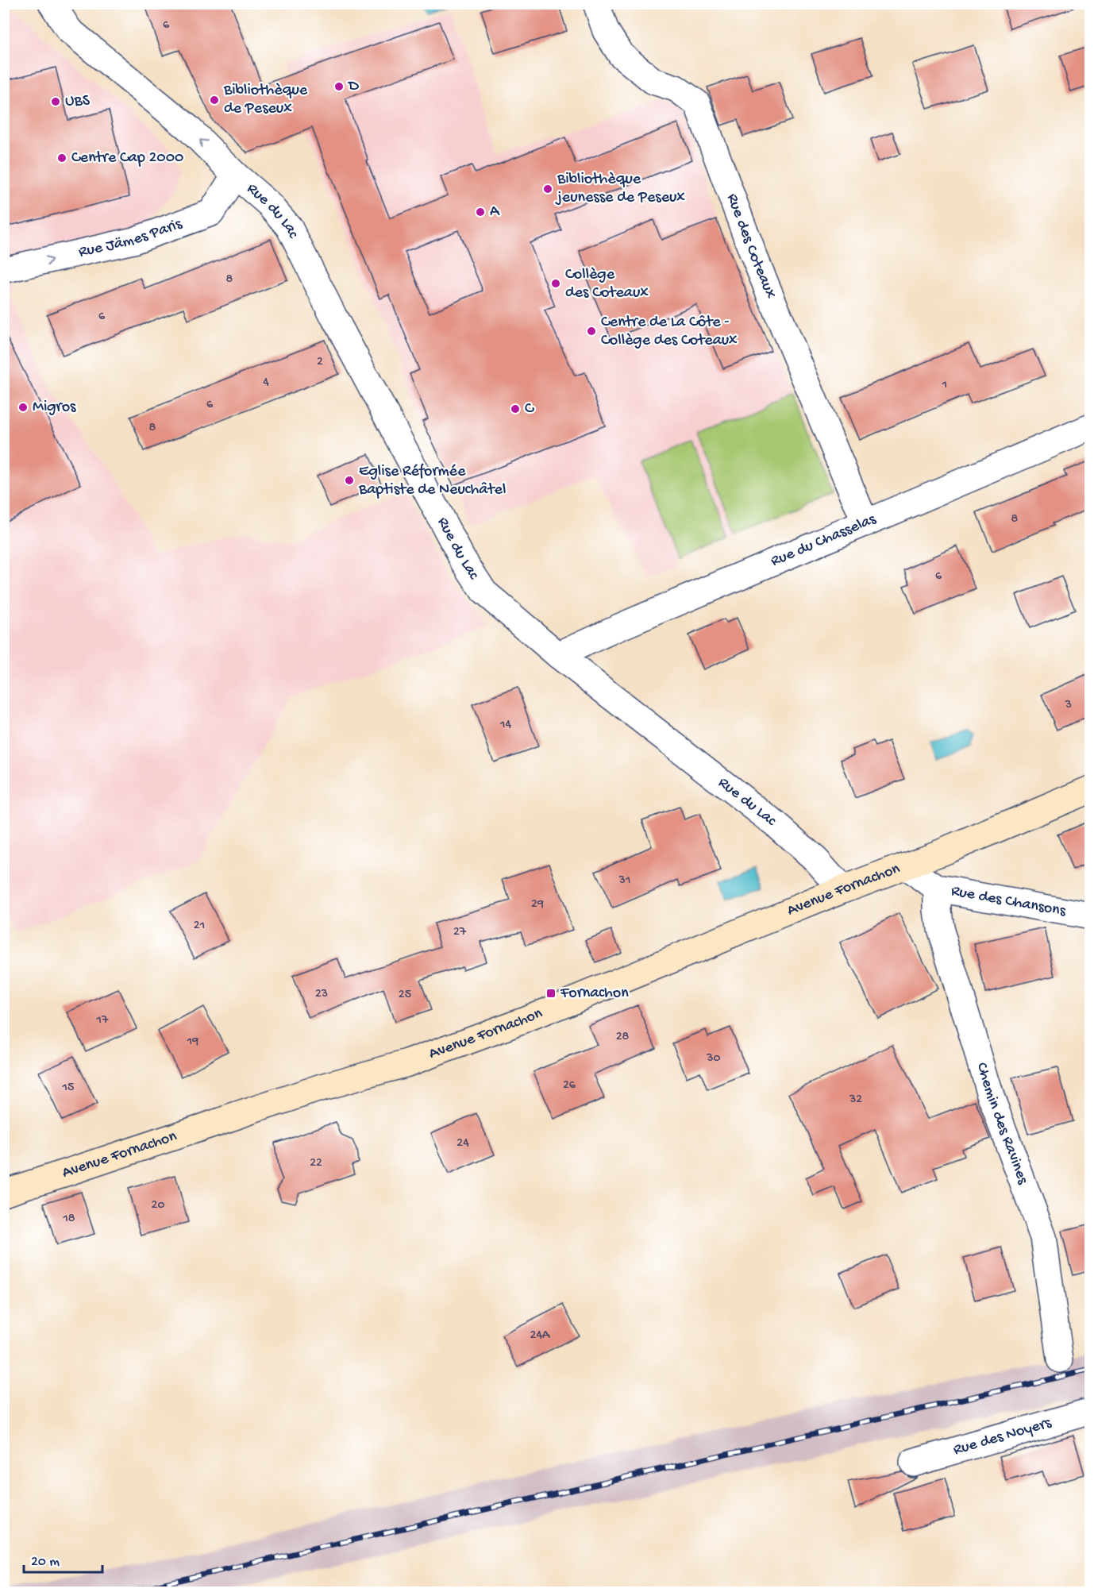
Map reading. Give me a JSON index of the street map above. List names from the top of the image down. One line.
{"streets":{"street":["Rue du Lac","Rue Jämes Paris","Rue des Coteaux","Rue du Chasselas","Avenue Fornachon","Rue des Chansons","Chemin des Ravines","Rue des Noyers"]},"crossings":[["Rue du Lac","Rue Jämes Paris"],["Rue du Lac","Rue du Chasselas"],["Rue du Lac","Avenue Fornachon"],["Rue des Coteaux","Rue du Chasselas"],["Avenue Fornachon","Rue des Chansons"],["Rue des Chansons","Chemin des Ravines"]],"one_way":["Rue Jämes Paris"],"places":{"other":["D","Bibliothèque de Peseux","UBS","Centre Cap 2000","Bibliothèque jeunesse de Peseux","A","Collège des Coteaux","Centre de La Côte - Collège des Coteaux","Migros","C","Eglise Réformée Baptiste de Neuchâtel"],"transit":["Fornachon"]},"house_numbers":["6","8","6","2","4","1","6","8","8","6","3","14","31","29","21","27","23","25","17","28","19","30","26","15","32","24","22","20","18","24A"],"scale_bar":"20 m"}
